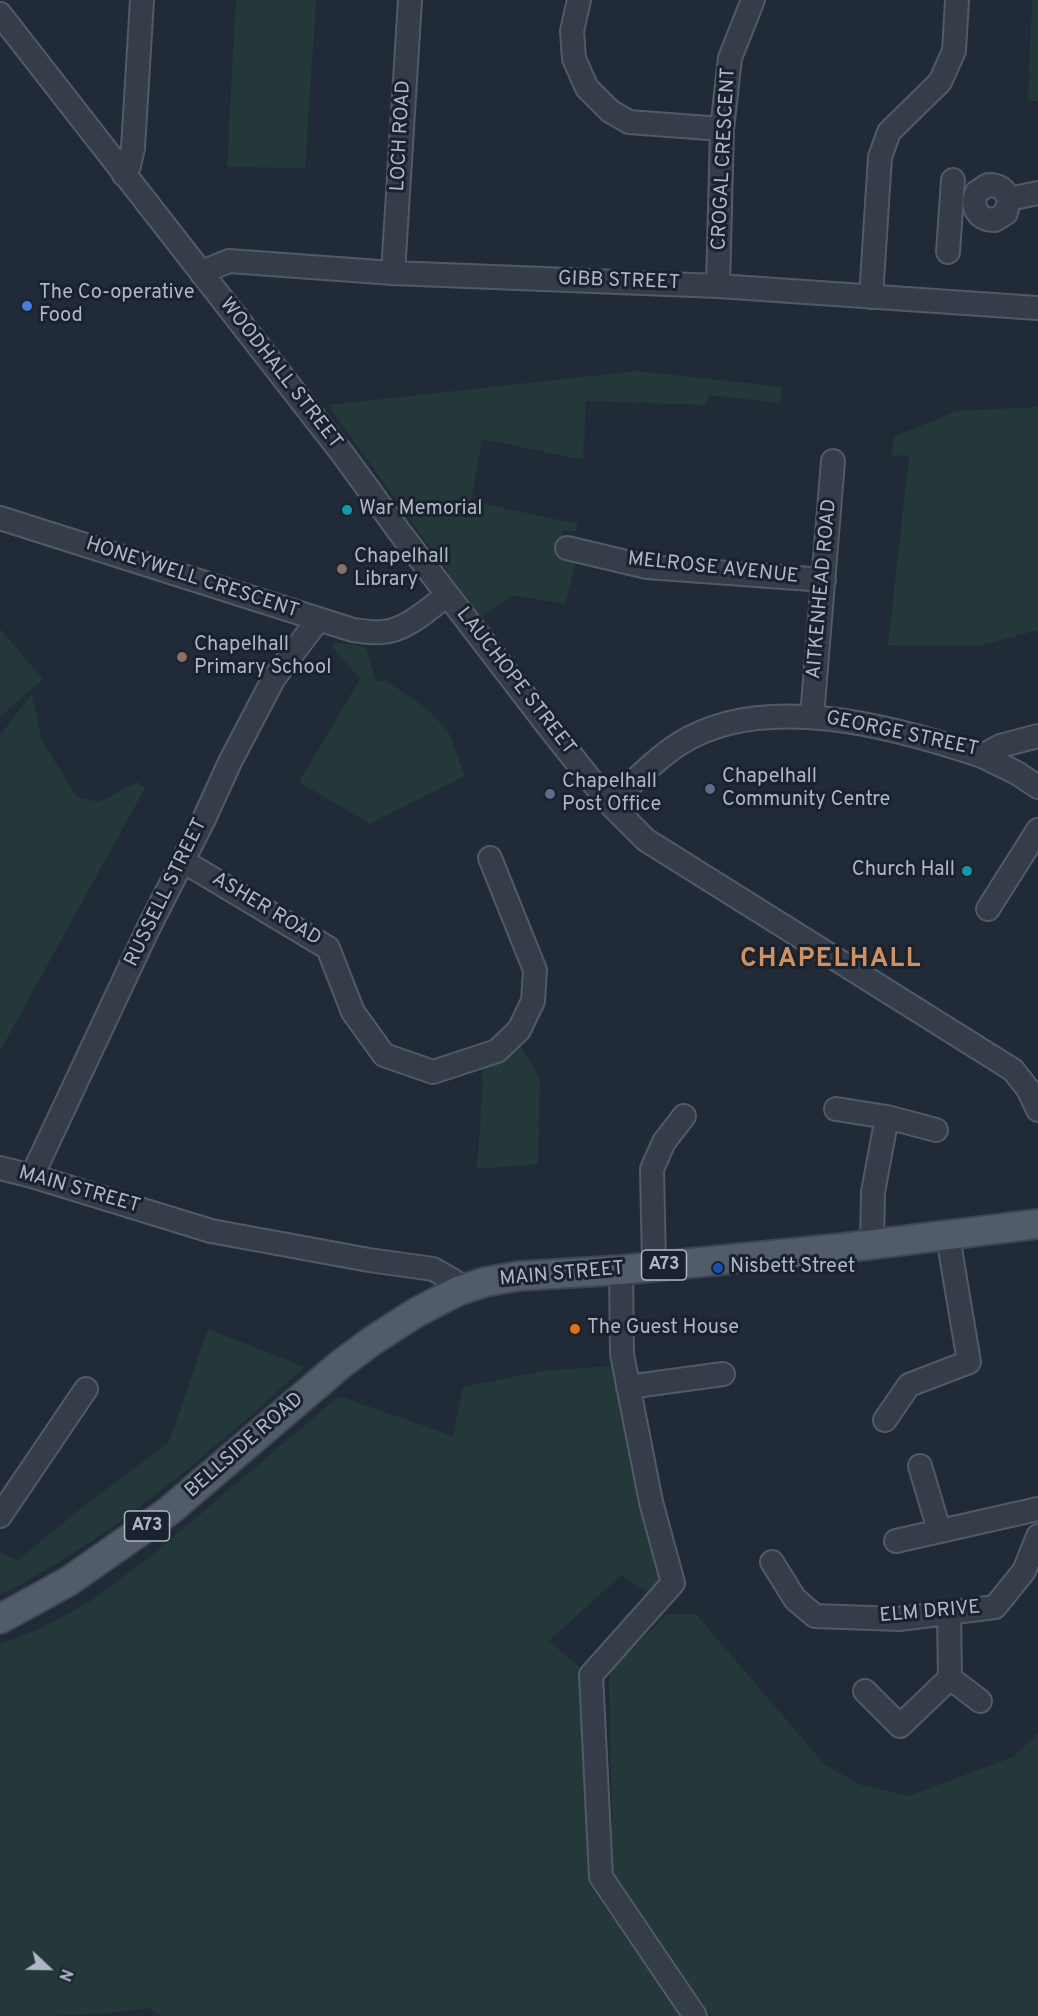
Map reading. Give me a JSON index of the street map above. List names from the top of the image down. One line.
{"streets":{"main road":["MAIN STREET","A73","BELLSIDE ROAD"],"street":["LOCH ROAD","CROGAL CRESCENT","GIBB STREET","WOODHALL STREET","MELROSE AVENUE","HONEYWELL CRESCENT","AITKENHEAD ROAD","LAUCHOPE STREET","GEORGE STREET","RUSSELL STREET","ASHER ROAD","ELM DRIVE"]},"crossings":[["LOCH ROAD","GIBB STREET"],["CROGAL CRESCENT","GIBB STREET"],["GIBB STREET","WOODHALL STREET"],["WOODHALL STREET","HONEYWELL CRESCENT"],["WOODHALL STREET","LAUCHOPE STREET"],["MELROSE AVENUE","AITKENHEAD ROAD"],["HONEYWELL CRESCENT","LAUCHOPE STREET"],["HONEYWELL CRESCENT","RUSSELL STREET"],["AITKENHEAD ROAD","GEORGE STREET"],["LAUCHOPE STREET","GEORGE STREET"],["RUSSELL STREET","ASHER ROAD"],["RUSSELL STREET","MAIN STREET"],["MAIN STREET","BELLSIDE ROAD"]],"districts":["CHAPELHALL"],"places":["The Co-operative Food","War Memorial","Chapelhall Library","Chapelhall Primary School","Chapelhall Community Centre","Chapelhall Post Office","Church Hall","Nisbett Street","The Guest House"],"north":"right"}
